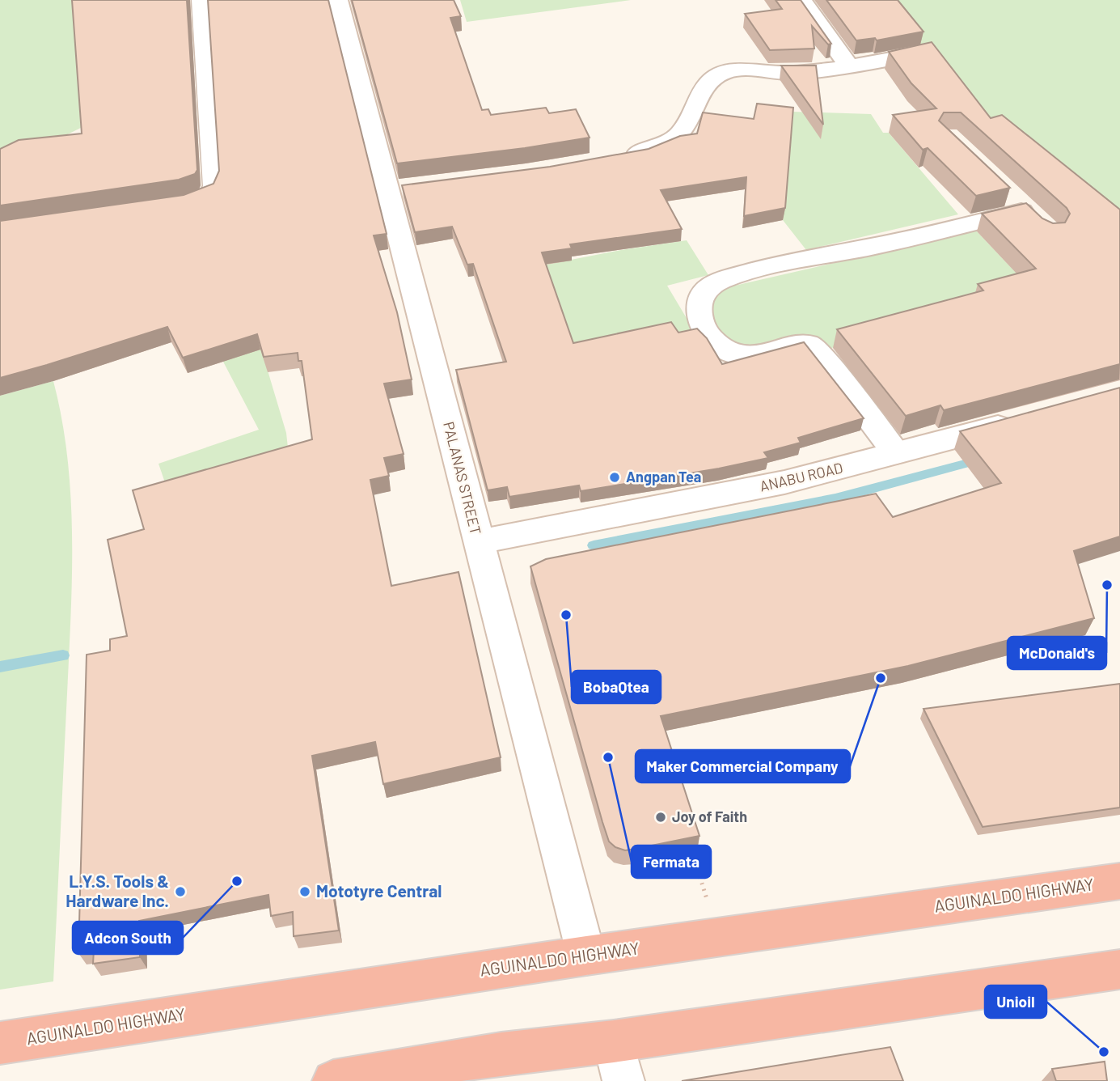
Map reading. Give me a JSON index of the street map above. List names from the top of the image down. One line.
{"streets":{"highway":["AGUINALDO HIGHWAY"],"street":["ANABU ROAD","PALANAS STREET"]},"crossings":[["ANABU ROAD","PALANAS STREET"],["PALANAS STREET","AGUINALDO HIGHWAY"]],"places":["Angpan Tea","McDonald's","BobaQtea","Maker Commercial Company","Fermata","Joy of Faith","Adcon South","L.Y.S. Tools & Hardware Inc.","Mototyre Central","Unioil"]}
